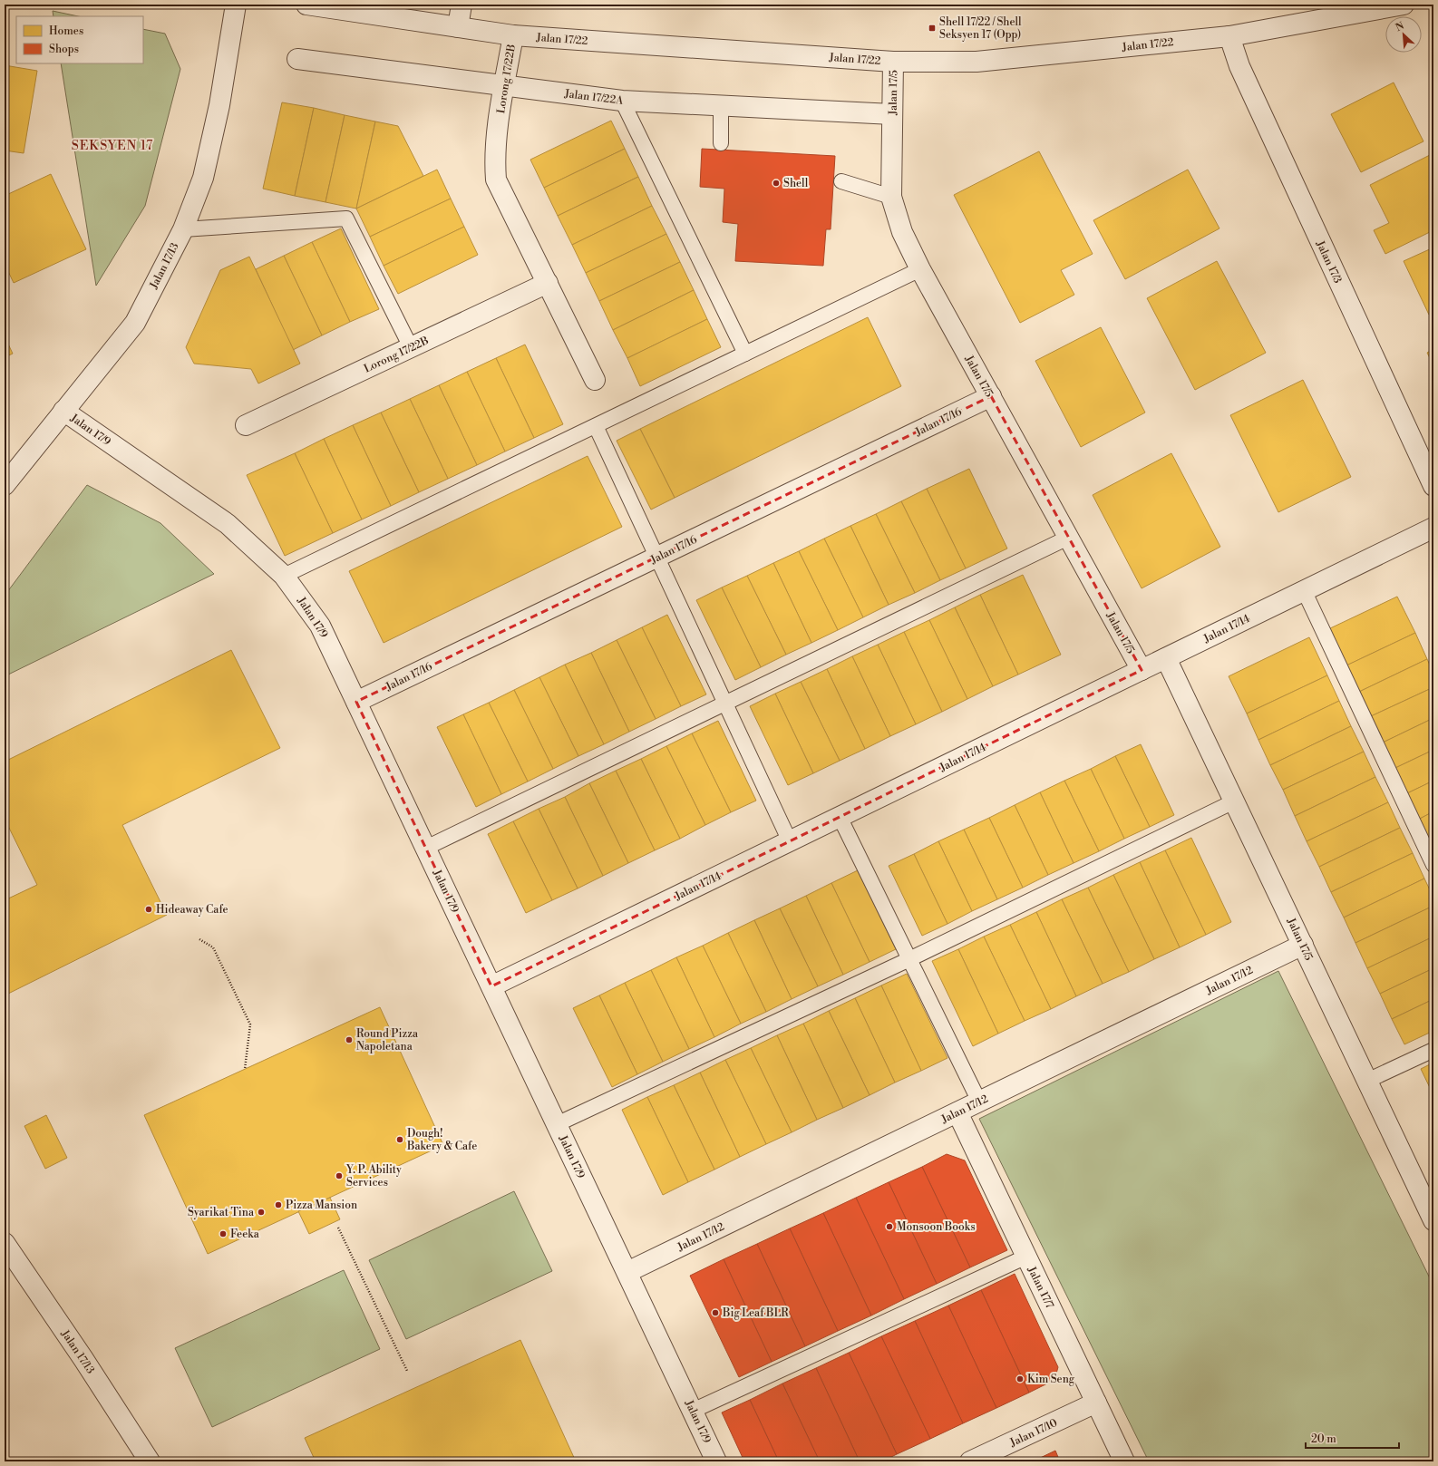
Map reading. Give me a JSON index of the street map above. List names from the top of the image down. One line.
{"streets":{"street":["Jalan 17/22","Lorong 17/22B","Jalan 17/5","Jalan 17/22A","Jalan 17/3","Jalan 17/13","Jalan 17/16","Jalan 17/9","Jalan 17/14","Jalan 17/12","Jalan 17/7","Jalan 17/10"]},"crossings":[["Jalan 17/22","Lorong 17/22B"],["Jalan 17/22","Jalan 17/5"],["Jalan 17/22","Jalan 17/3"],["Lorong 17/22B","Jalan 17/22A"],["Jalan 17/5","Jalan 17/22A"],["Jalan 17/5","Jalan 17/16"],["Jalan 17/5","Jalan 17/14"],["Jalan 17/5","Jalan 17/12"],["Jalan 17/13","Jalan 17/9"],["Jalan 17/16","Jalan 17/9"],["Jalan 17/9","Jalan 17/14"],["Jalan 17/9","Jalan 17/12"],["Jalan 17/12","Jalan 17/7"],["Jalan 17/7","Jalan 17/10"]],"districts":["SEKSYEN 17"],"places":{"transit":["Shell 17/22 / Shell Seksyen 17 (Opp)"],"other":["Shell","Hideaway Cafe","Round Pizza Napoletana","Dough! Bakery & Cafe","Y. P. Ability Services","Pizza Mansion","Syarikat Tina","Monsoon Books","Feeka","Big Leaf BLR","Kim Seng"]},"legend":["Homes","Shops"],"scale_bar":"20 m","north":"top left"}
